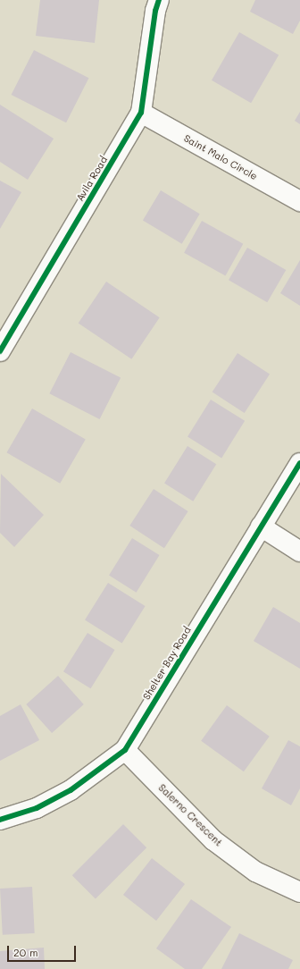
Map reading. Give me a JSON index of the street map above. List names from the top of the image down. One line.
{"streets":{"street":["Saint Malo Circle","Avila Road","Shelter Bay Road","Salerno Crescent"]},"crossings":[["Saint Malo Circle","Avila Road"],["Shelter Bay Road","Salerno Crescent"]],"scale_bar":"20 m"}
